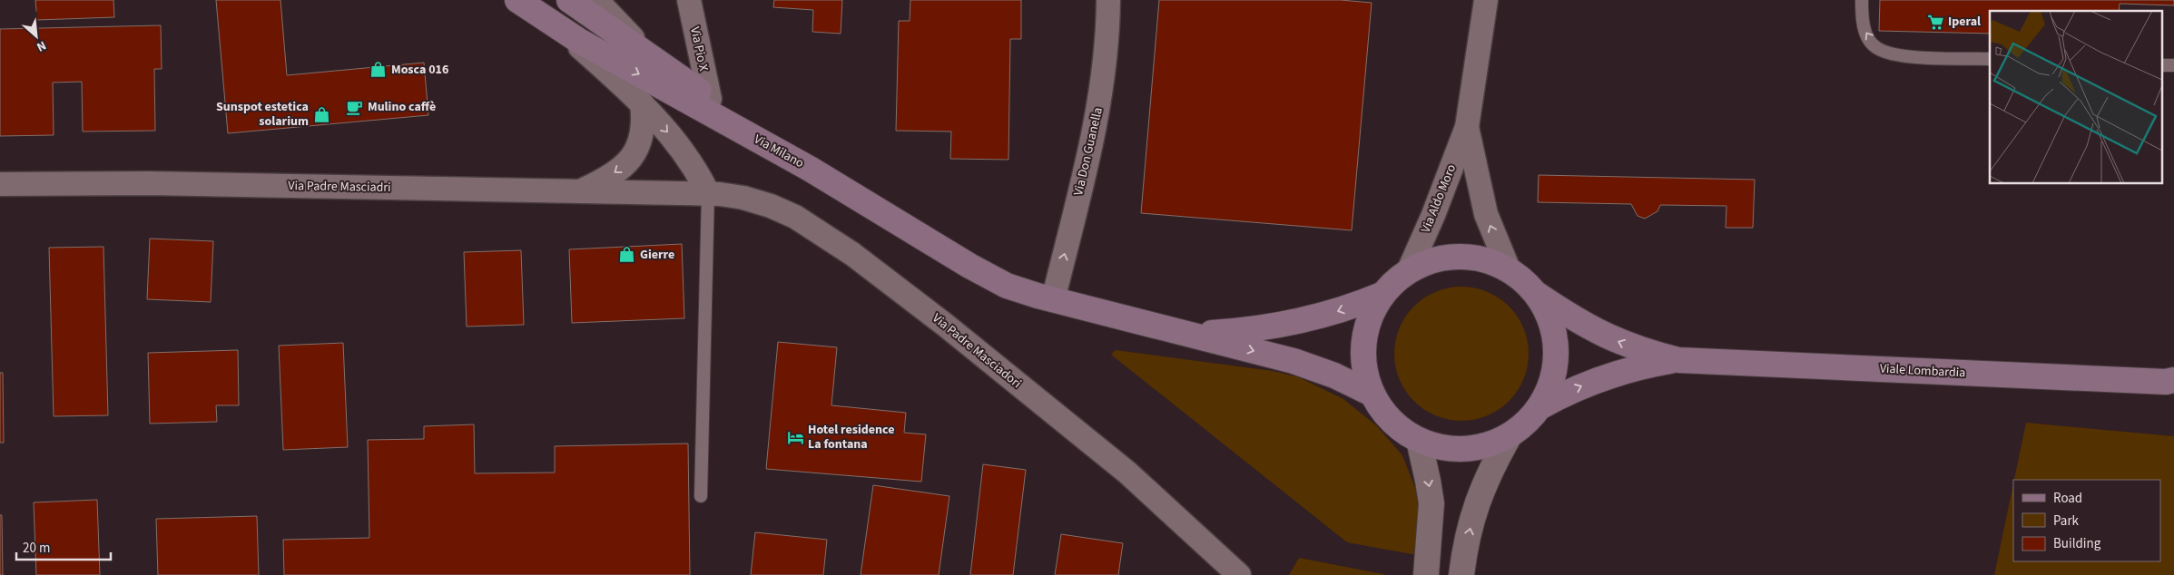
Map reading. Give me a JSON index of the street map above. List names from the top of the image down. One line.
{"streets":{"main road":["Via Milano","Viale Lombardia"],"street":["Via Pio X","Via Don Guanella","Via Padre Masciadri","Via Aldo Moro","Via Padre Masciadori"]},"crossings":[["Via Pio X","Via Milano"],["Via Padre Masciadri","Via Padre Masciadori"]],"one_way":["Via Don Guanella"],"places":{"supermarket":["Iperal"],"shop":["Mosca 016","Sunspot estetica solarium","Gierre"],"cafe":["Mulino caffè"],"hotel":["Hotel residence La fontana"]},"legend":["Road","Park","Building"],"scale_bar":"20 m","north":"bottom right"}
